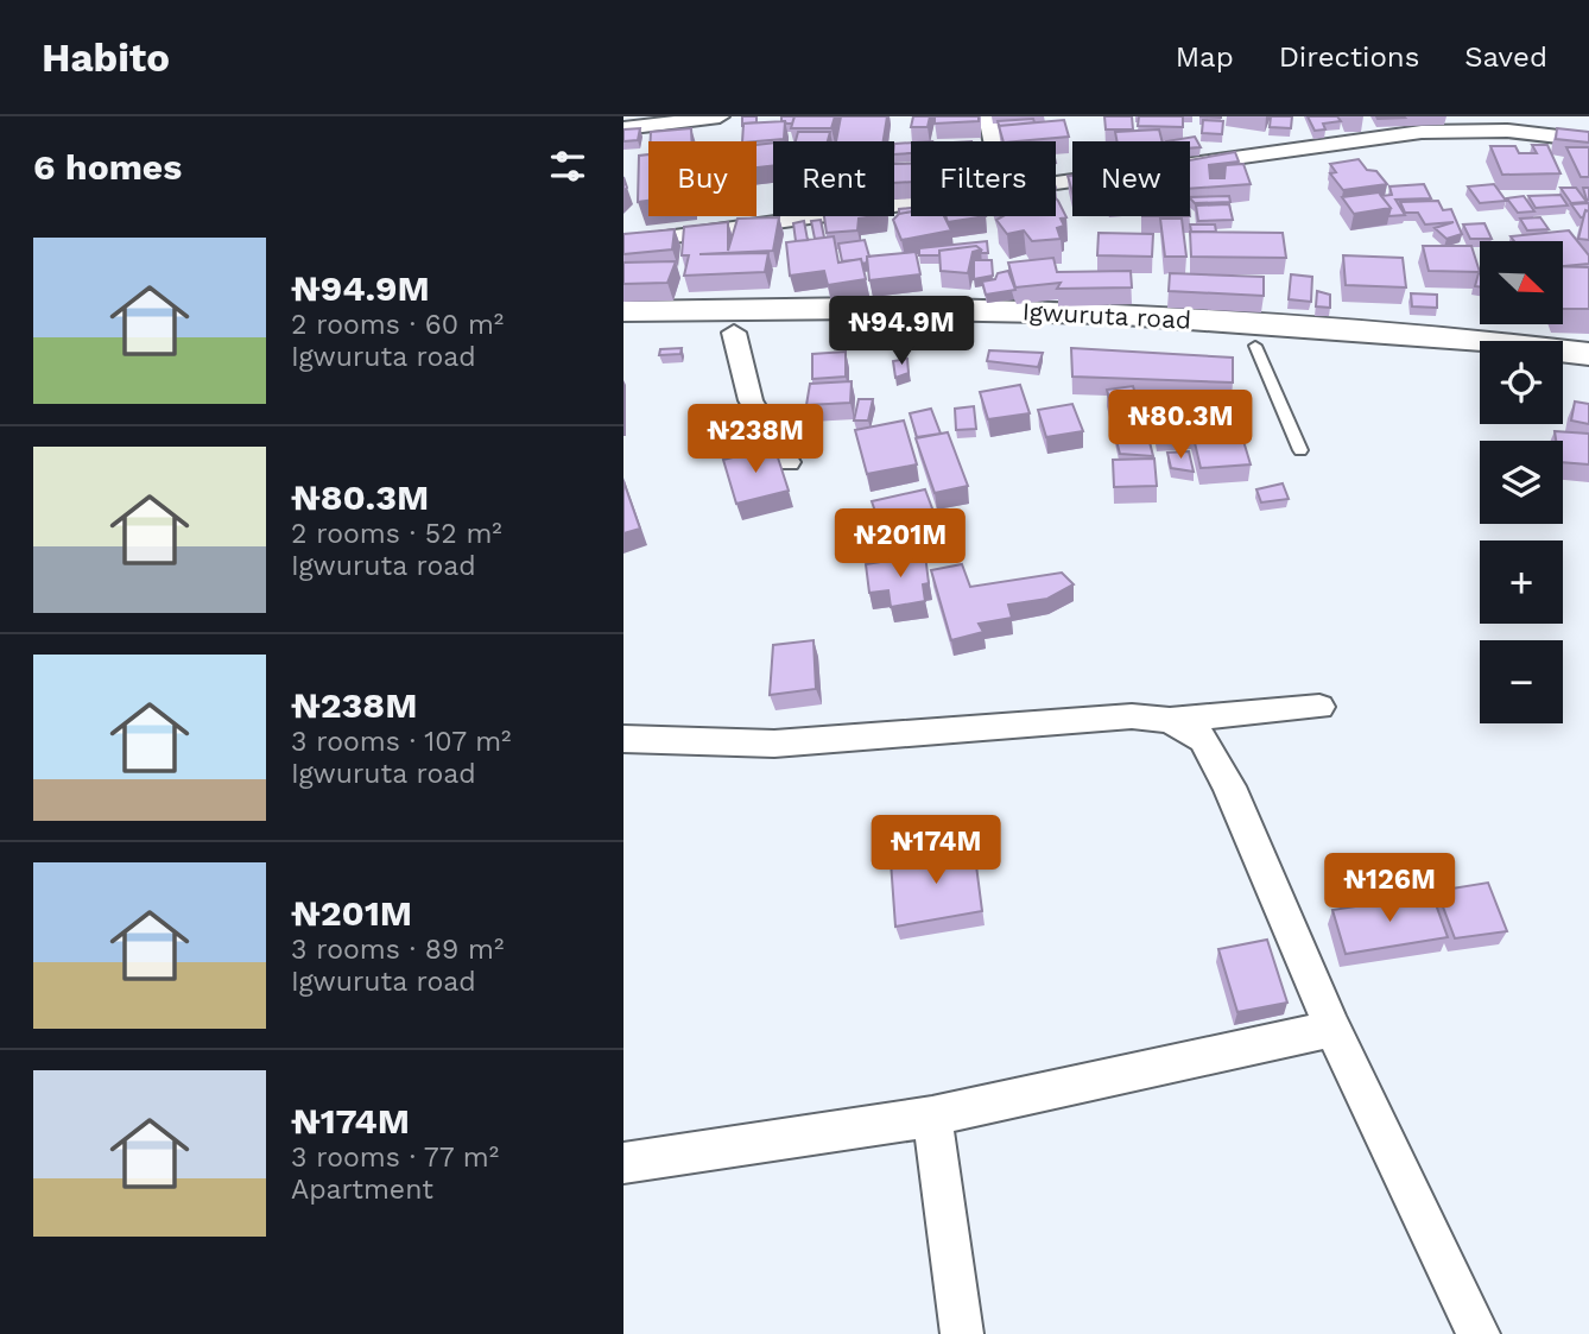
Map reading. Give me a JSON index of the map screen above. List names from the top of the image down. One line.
{"streets":{"main road":["Igwuruta road"]},"north":"bottom right","page":{"header":"Habito","nav":["Map","Directions","Saved"],"heading":"6 homes","chip":["Buy","Rent","Filters","New"],"list":[{"name":"₦94.9M","note":"2 rooms · 60 m² · Igwuruta road"},{"name":"₦80.3M","note":"2 rooms · 52 m² · Igwuruta road"},{"name":"₦238M","note":"3 rooms · 107 m² · Igwuruta road"},{"name":"₦201M","note":"3 rooms · 89 m² · Igwuruta road"},{"name":"₦174M","note":"3 rooms · 77 m² · Apartment"}],"map_buttons":["+","−"],"price":["₦94.9M","₦80.3M","₦238M","₦201M","₦174M","₦126M"]}}
